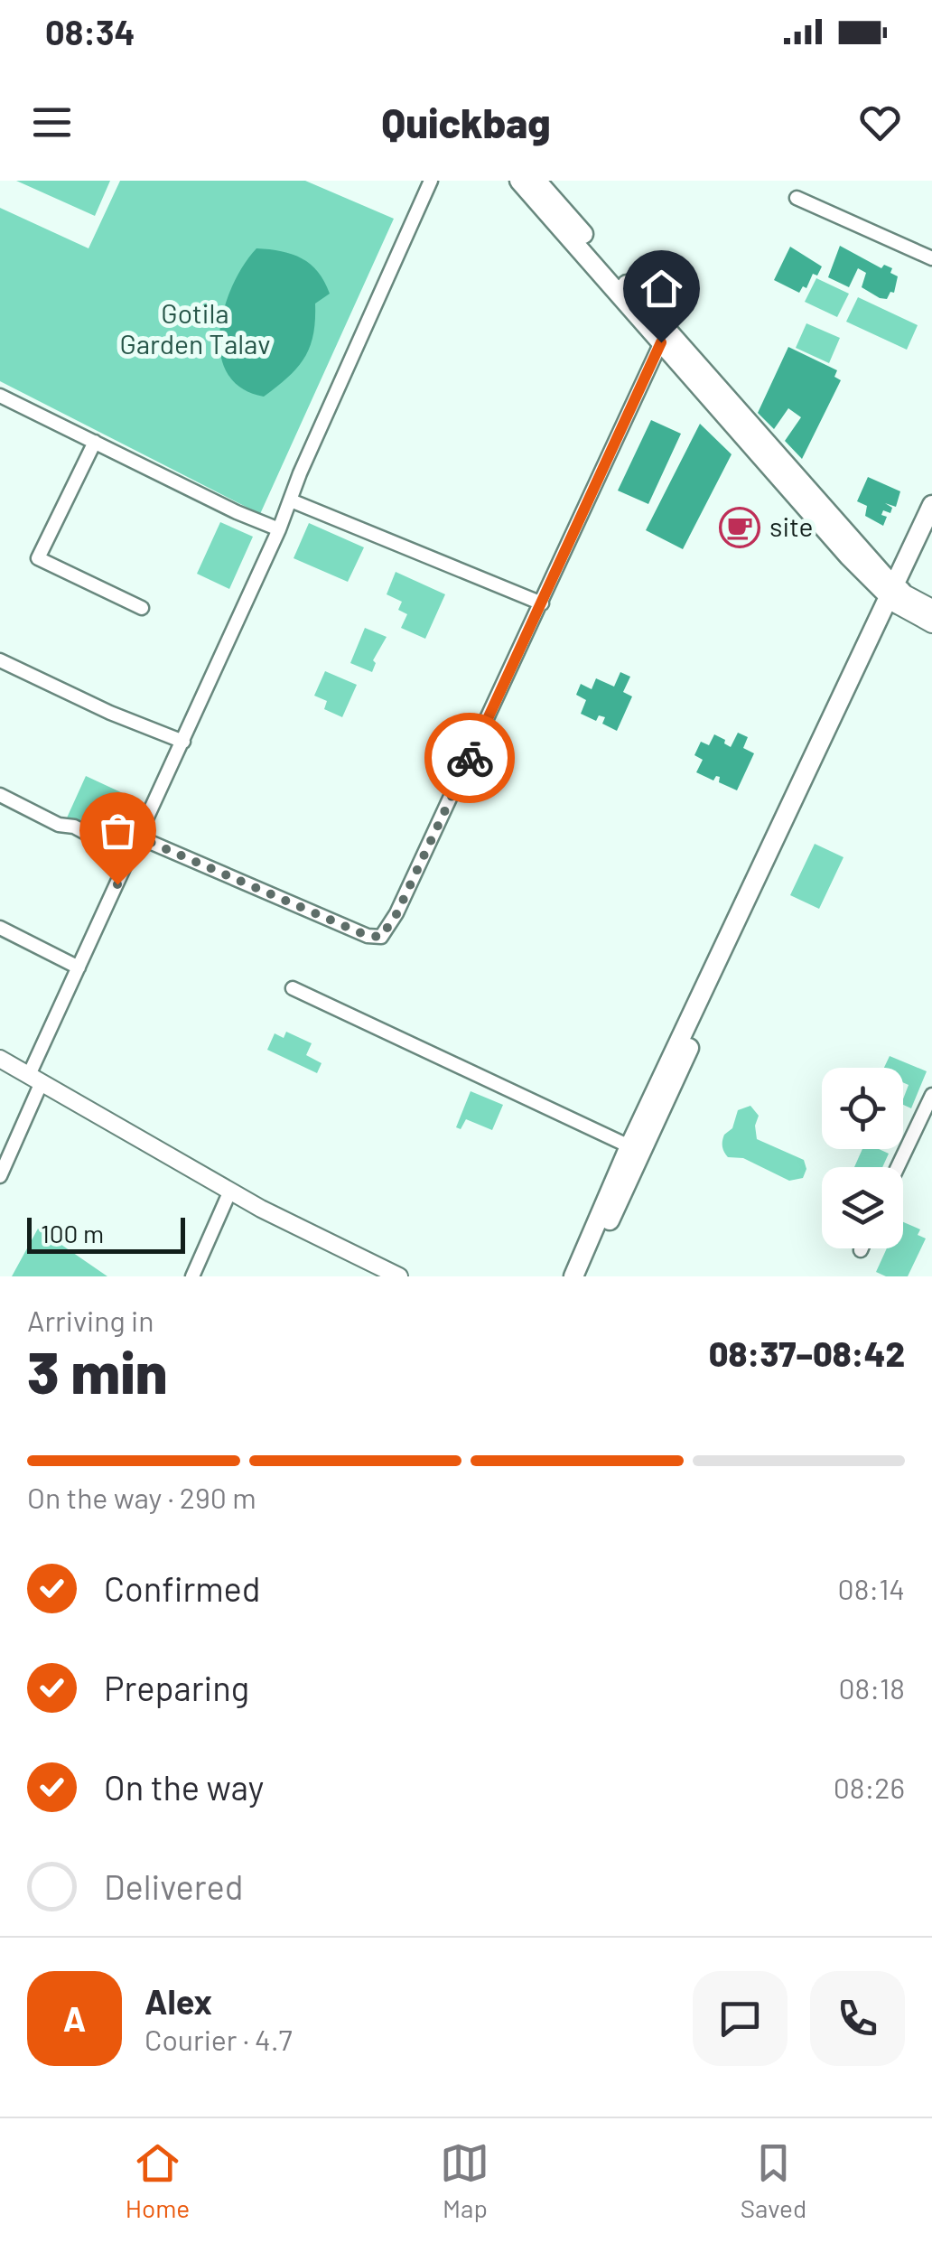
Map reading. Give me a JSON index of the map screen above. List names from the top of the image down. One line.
{"parks":["Gotila Garden Talav"],"places":{"cafe":["site"]},"scale_bar":"100 m","page":{"status":"08:34","header":"Quickbag","scale":"100 m","heading":["3 min","Arriving in","08:37–08:42"],"panel":["Alex","Courier · 4.7"],"bar":"On the way · 290 m","list":[["Confirmed","08:14"],["Preparing","08:18"],["On the way","08:26"],"Delivered"],"round":"A","tabs":["Home","Map","Saved"]}}
